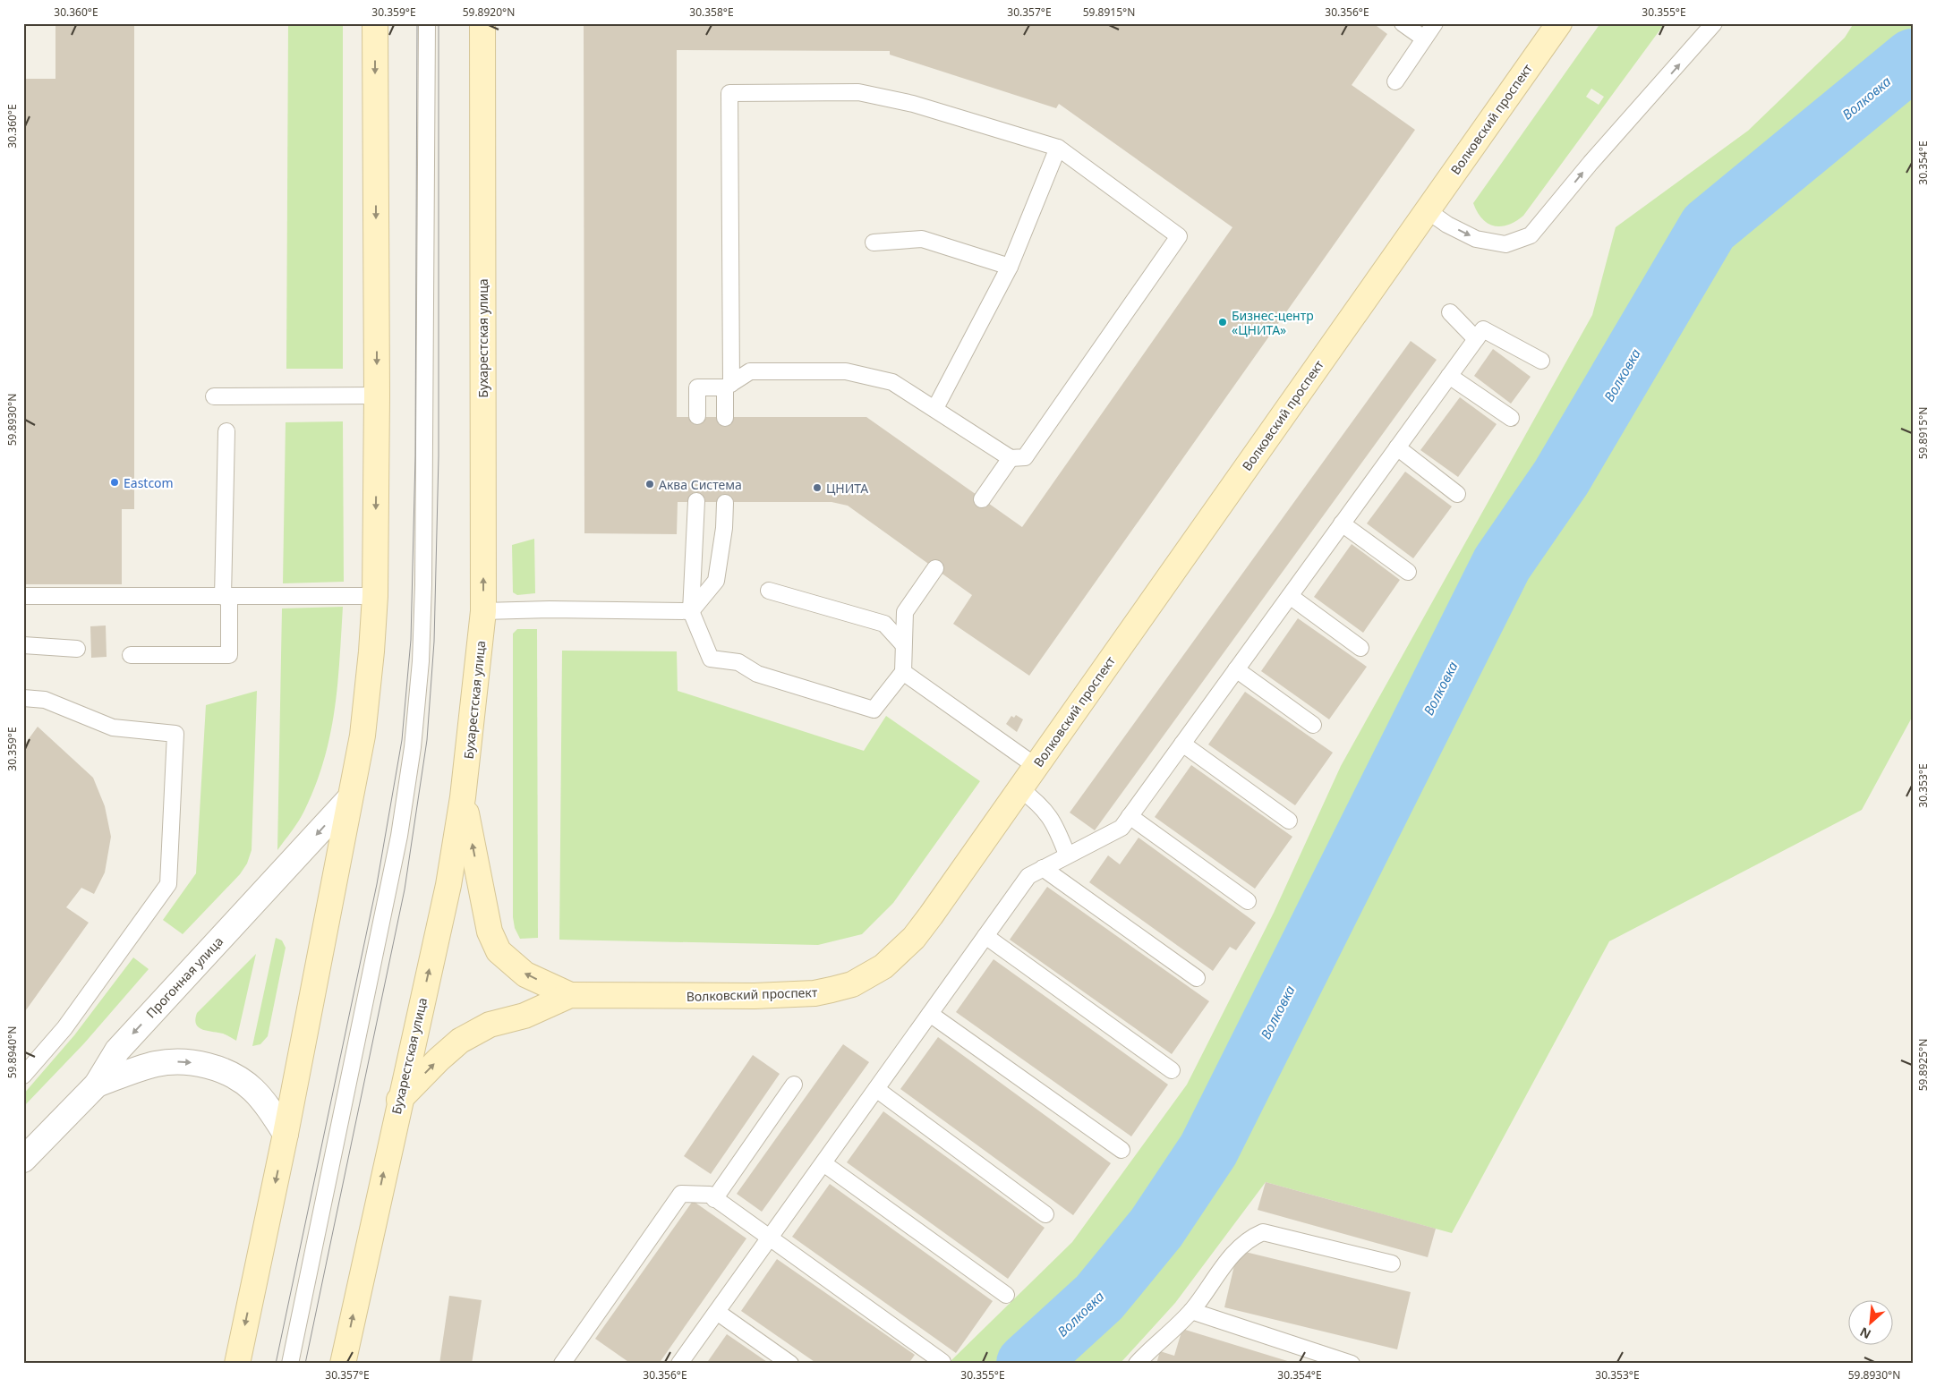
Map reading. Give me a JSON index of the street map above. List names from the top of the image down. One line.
{"streets":{"main road":["Волковский проспект","Бухарестская улица"],"street":["Прогонная улица"]},"crossings":[["Волковский проспект","Бухарестская улица"]],"one_way":["Прогонная улица"],"water":["Волковка"],"places":["Бизнес-центр «ЦНИТА»","Eastcom","Аква Система","ЦНИТА"],"north":"bottom left","coordinates":["30.360°E","30.359°E","59.8920°N","30.358°E","30.357°E","59.8915°N","30.356°E","30.355°E","30.354°E","59.8930°N","30.353°E","59.8940°N","59.8925°N"]}
